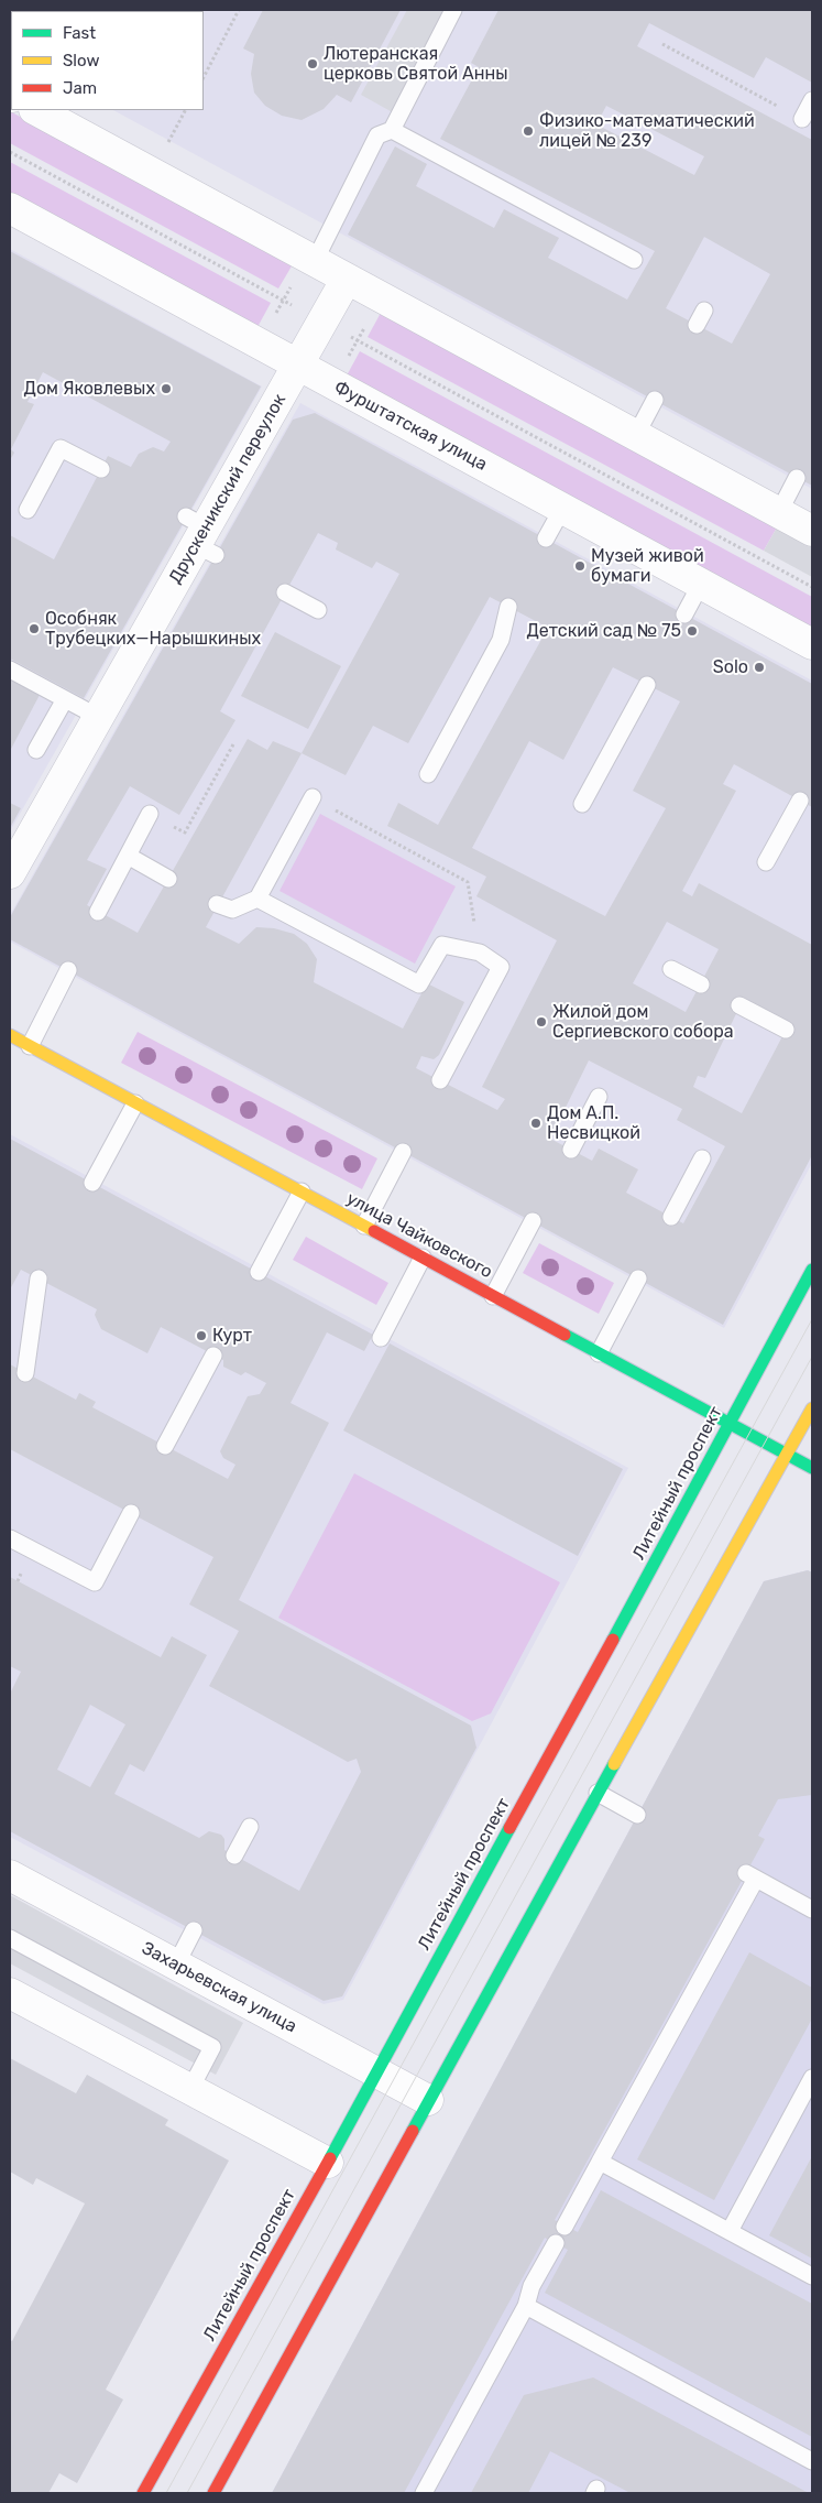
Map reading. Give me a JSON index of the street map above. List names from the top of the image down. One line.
{"streets":{"main road":["улица Чайковского","Литейный проспект"],"street":["Фурштатская улица","Друскеникский переулок","Захарьевская улица"]},"crossings":[["Фурштатская улица","Друскеникский переулок"],["улица Чайковского","Литейный проспект"],["Литейный проспект","Захарьевская улица"]],"places":["Лютеранская церковь Святой Анны","Физико-математический лицей № 239","Дом Яковлевых","Музей живой бумаги","Особняк Трубецких—Нарышкиных","Детский сад № 75","Solo","Жилой дом Сергиевского собора","Дом А.П. Несвицкой","Курт"],"legend":["Fast","Slow","Jam"]}
